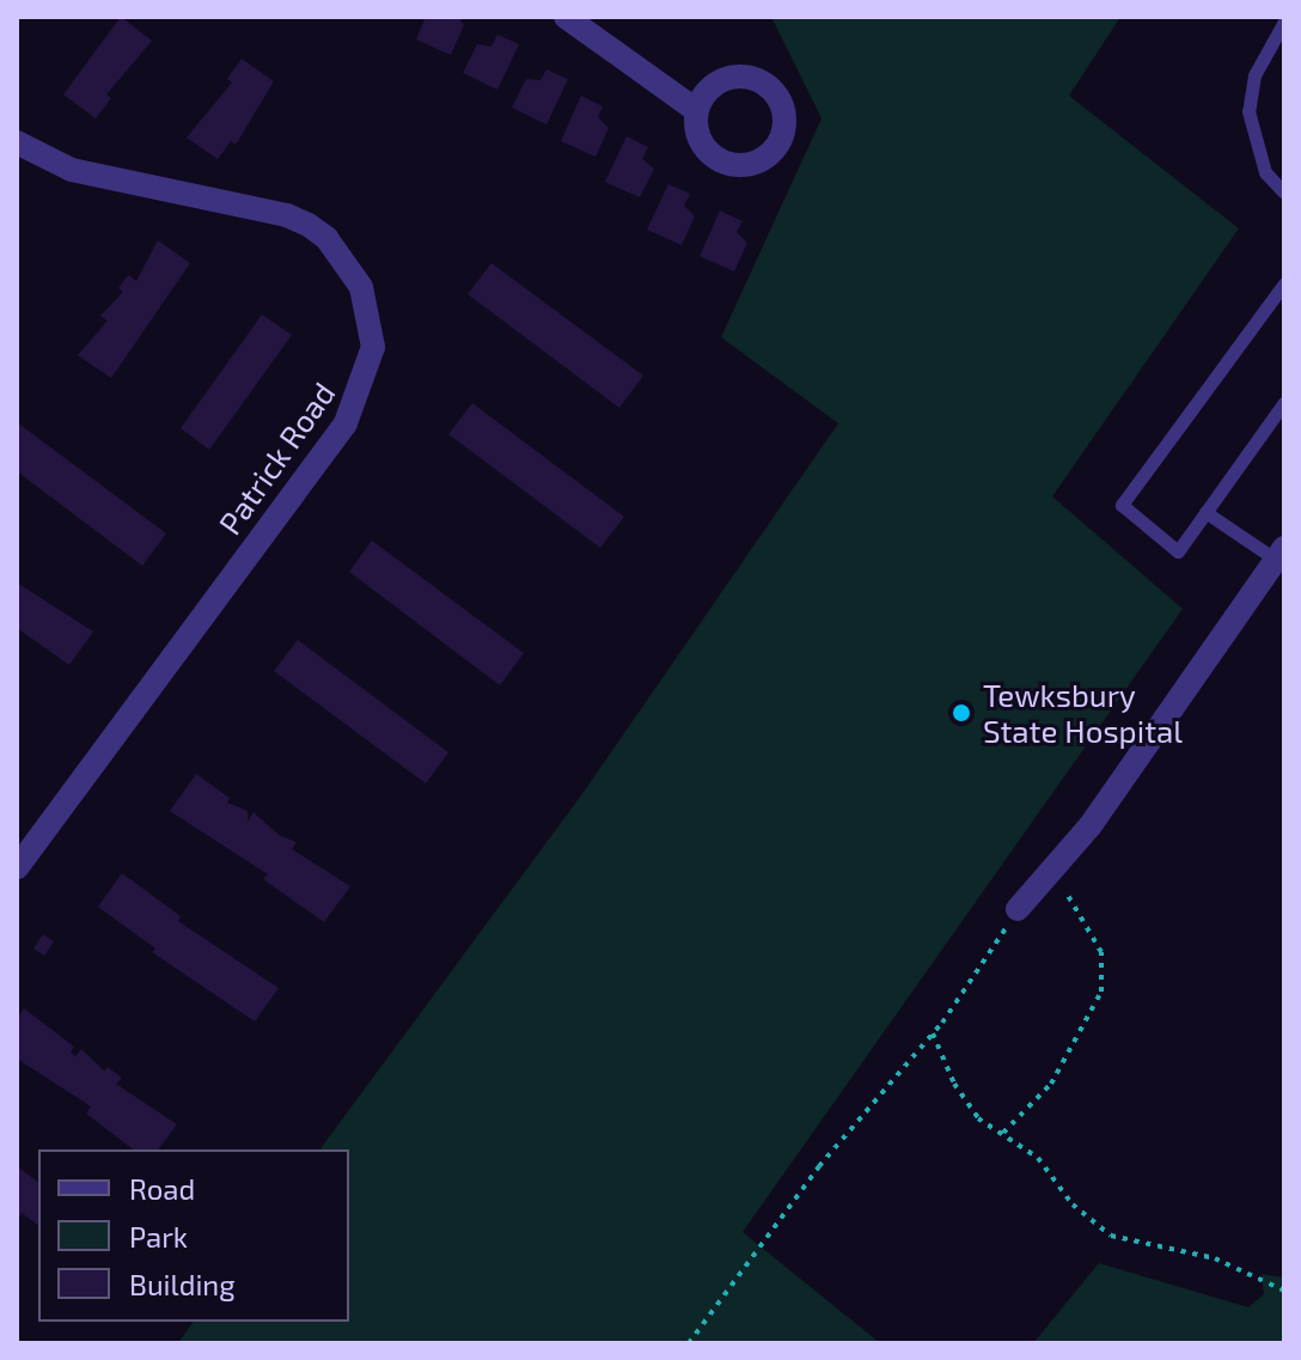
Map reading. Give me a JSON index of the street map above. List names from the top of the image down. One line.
{"streets":{"street":["Patrick Road"]},"places":["Tewksbury State Hospital"],"legend":["Road","Park","Building"]}
